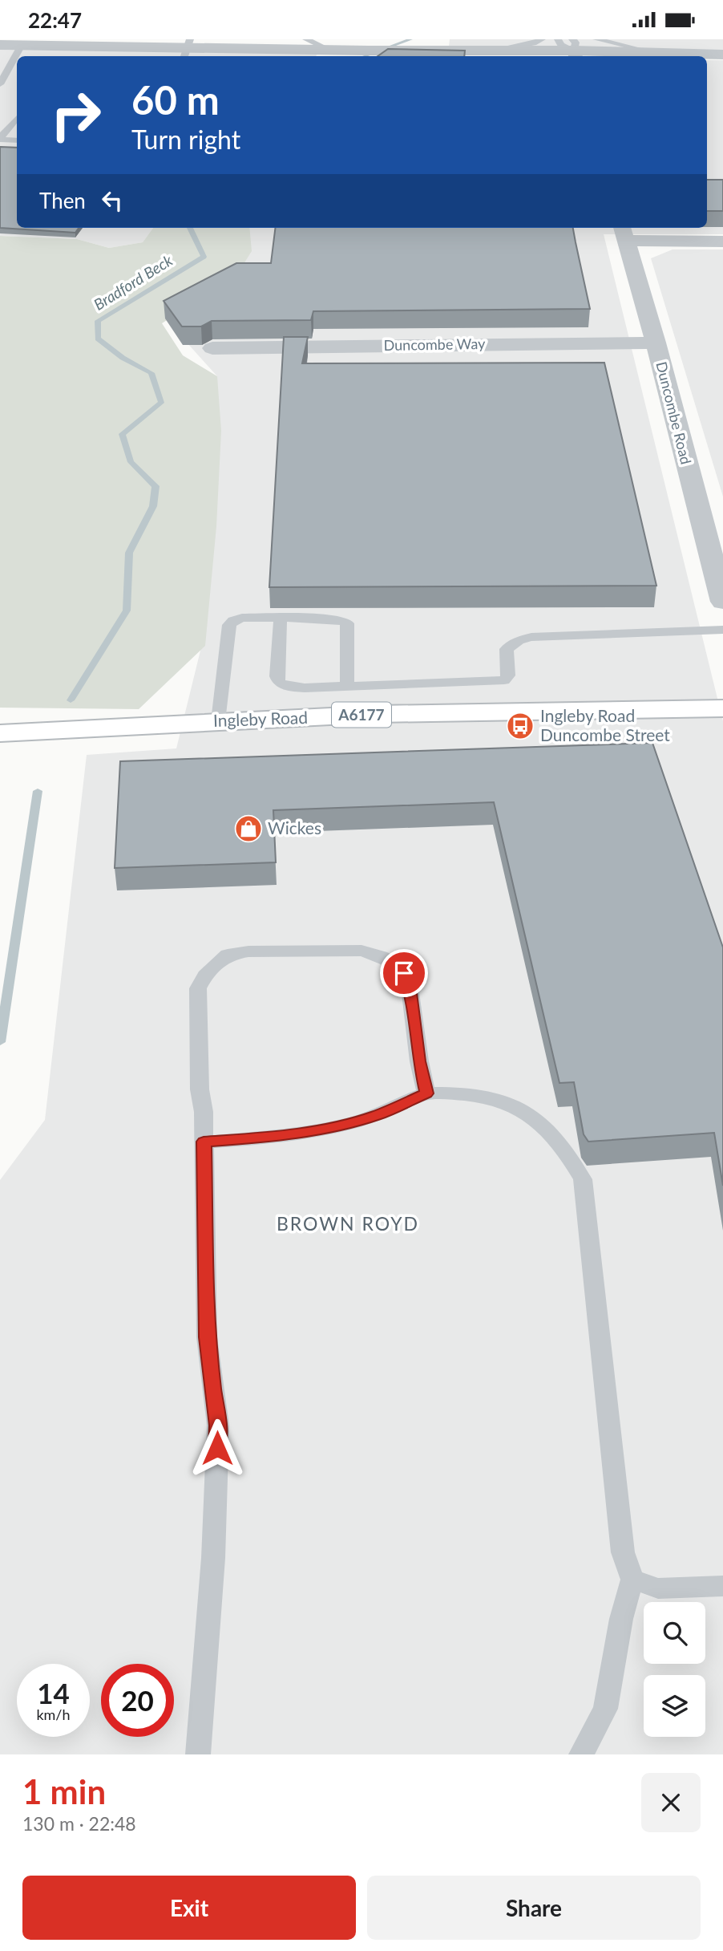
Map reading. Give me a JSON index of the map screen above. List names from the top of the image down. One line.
{"streets":{"main road":["A6177","Ingleby Road"],"street":["Duncombe Way","Duncombe Road"]},"crossings":[["Duncombe Way","Duncombe Road"]],"districts":["BROWN ROYD"],"water":["Bradford Beck"],"places":{"bus stop":["Ingleby Road Duncombe Street"],"shop":["Wickes"]},"page":{"status":"22:47","turn":["60 m","Turn right"],"then":"Then","speed":"14 km/h","limit":"20","heading":["1 min","130 m · 22:48"],"buttons":["Exit","Share"]}}
